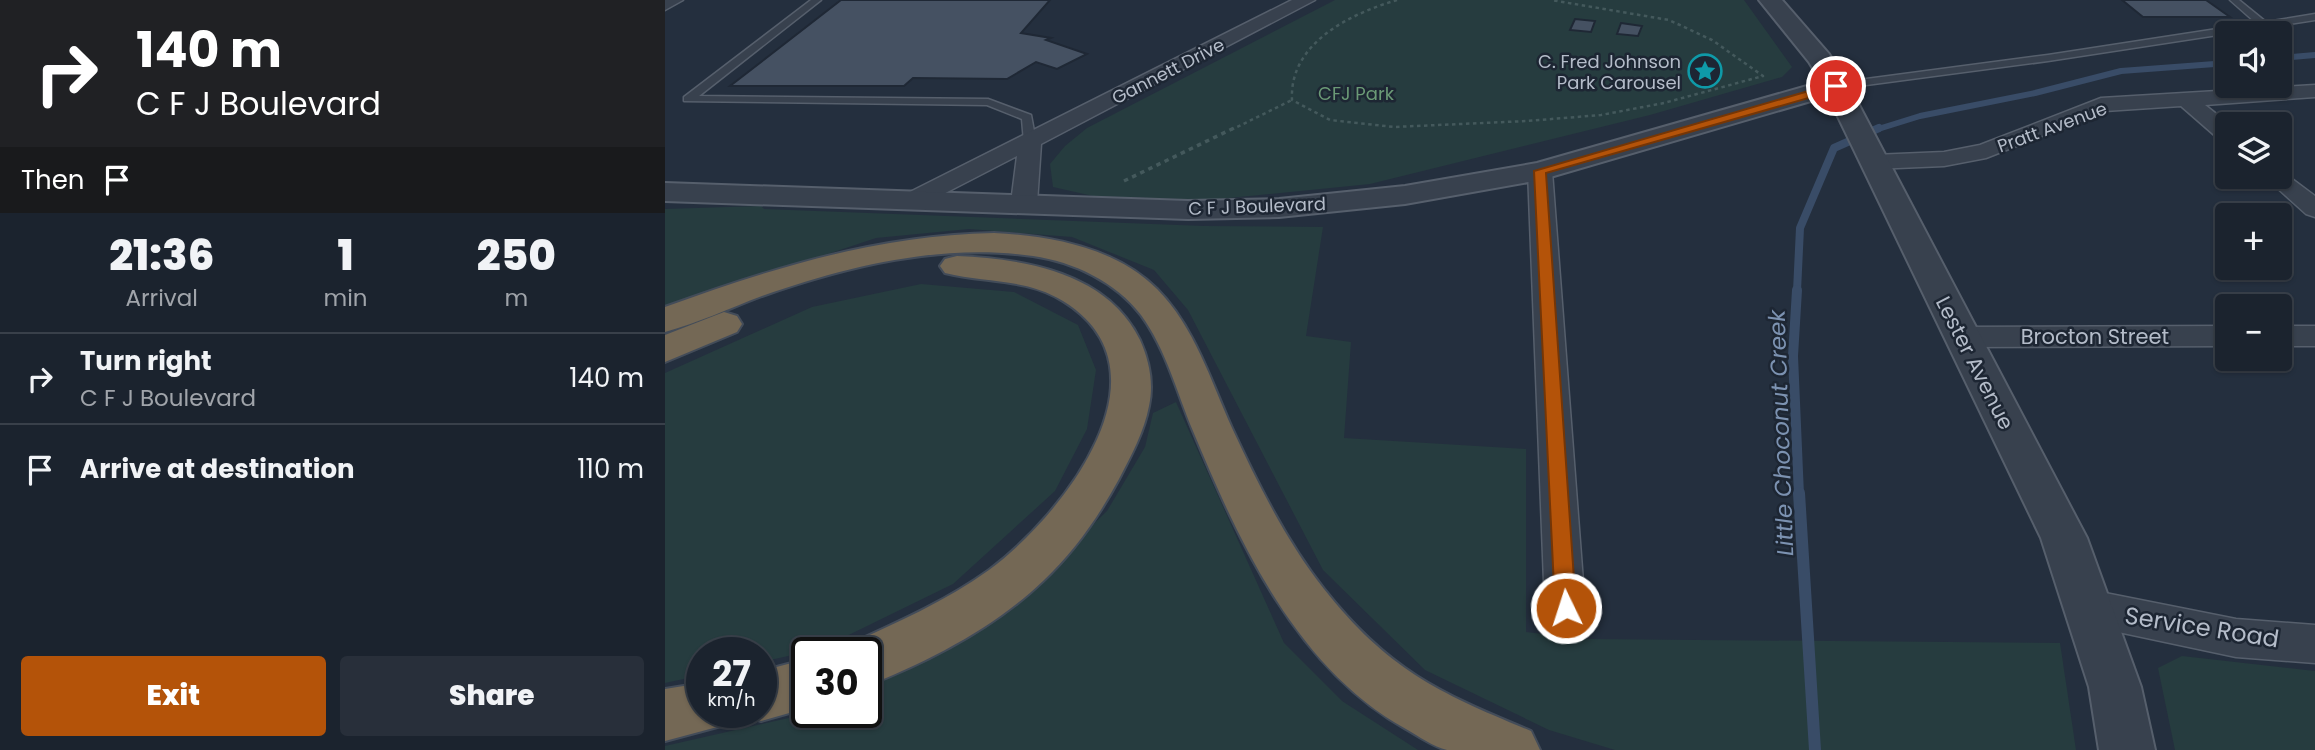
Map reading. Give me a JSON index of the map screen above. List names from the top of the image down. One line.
{"streets":{"street":["Gannett Drive","Pratt Avenue","C F J Boulevard","Brocton Street","Lester Avenue","Service Road"]},"crossings":[["Gannett Drive","C F J Boulevard"],["Pratt Avenue","Lester Avenue"],["C F J Boulevard","Lester Avenue"],["Brocton Street","Lester Avenue"],["Lester Avenue","Service Road"]],"water":["Little Choconut Creek"],"parks":["CFJ Park"],"places":{"place":["C. Fred Johnson Park Carousel"]},"page":{"turn":["140 m","C F J Boulevard"],"map_buttons":["+","−"],"then":"Then","eta":["21:36","Arrival","1","min","250","m"],"list":[{"name":"Turn right","note":"C F J Boulevard","value":"140 m"},{"name":"Arrive at destination","value":"110 m"}],"speed":"27 km/h","limit":"30","buttons":["Exit","Share"]}}
